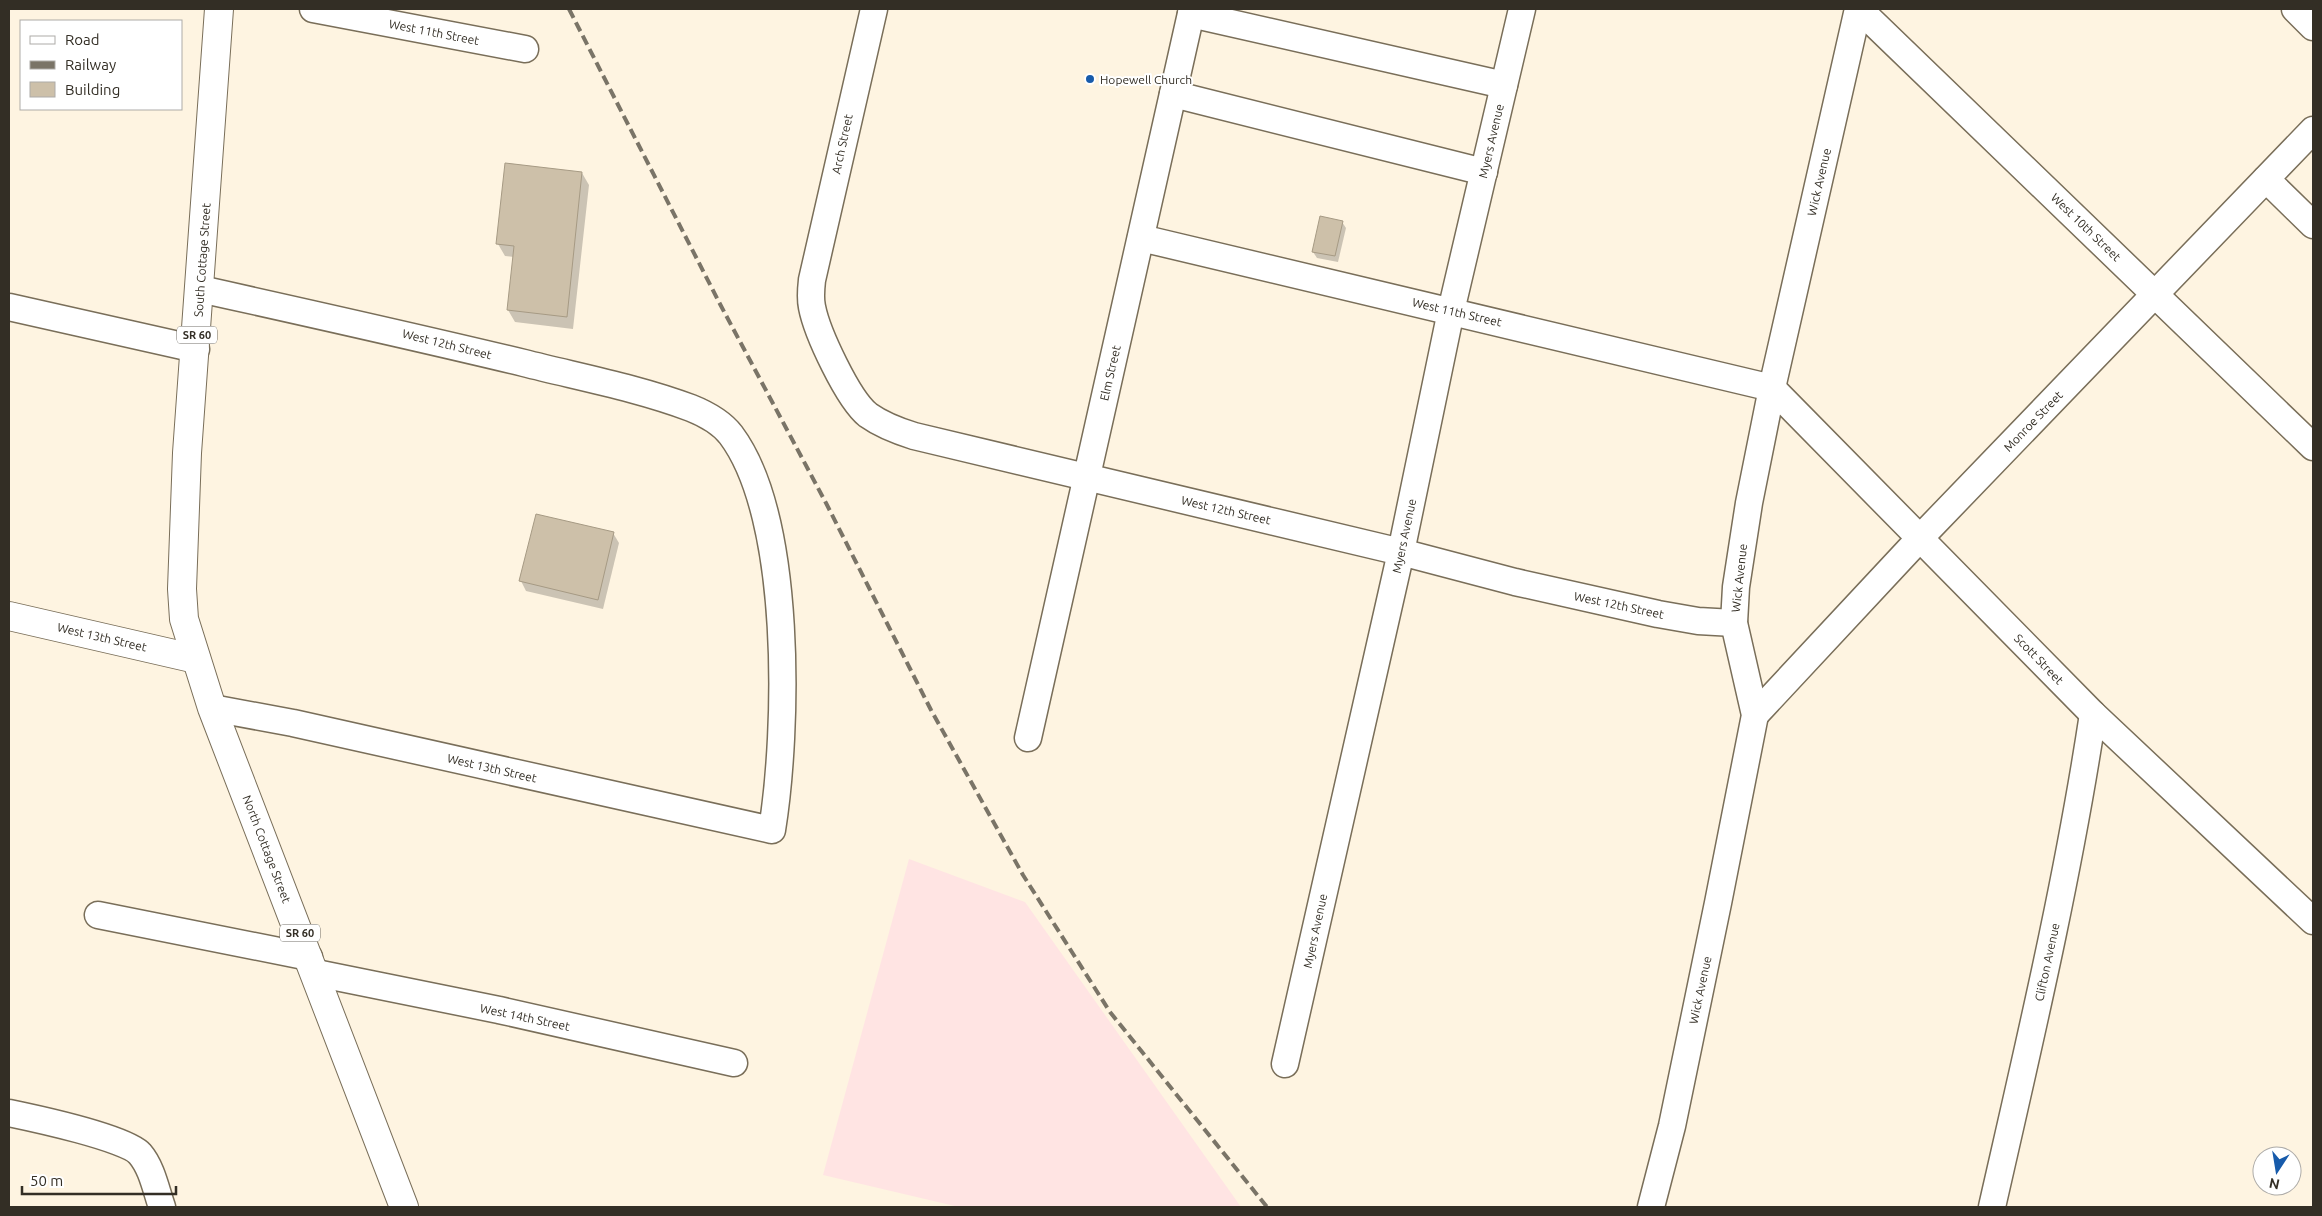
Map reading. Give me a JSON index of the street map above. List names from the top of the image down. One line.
{"streets":{"main road":["South Cottage Street","SR 60","West 13th Street","North Cottage Street"],"street":["West 11th Street","Myers Avenue","Arch Street","Wick Avenue","West 10th Street","West 12th Street","Elm Street","Monroe Street","Scott Street","Clifton Avenue","West 14th Street"]},"crossings":[["West 11th Street","Myers Avenue"],["West 11th Street","Wick Avenue"],["West 11th Street","Elm Street"],["West 11th Street","Scott Street"],["Myers Avenue","West 12th Street"],["Arch Street","West 12th Street"],["Wick Avenue","West 10th Street"],["Wick Avenue","West 12th Street"],["Wick Avenue","Monroe Street"],["Wick Avenue","Scott Street"],["West 10th Street","Monroe Street"],["South Cottage Street","West 12th Street"],["South Cottage Street","West 13th Street"],["South Cottage Street","North Cottage Street"],["West 12th Street","Elm Street"],["West 12th Street","West 13th Street"],["Monroe Street","Scott Street"],["West 13th Street","North Cottage Street"],["Scott Street","Clifton Avenue"],["North Cottage Street","West 14th Street"]],"places":["Hopewell Church"],"legend":["Road","Railway","Building"],"scale_bar":"50 m","north":"bottom"}
